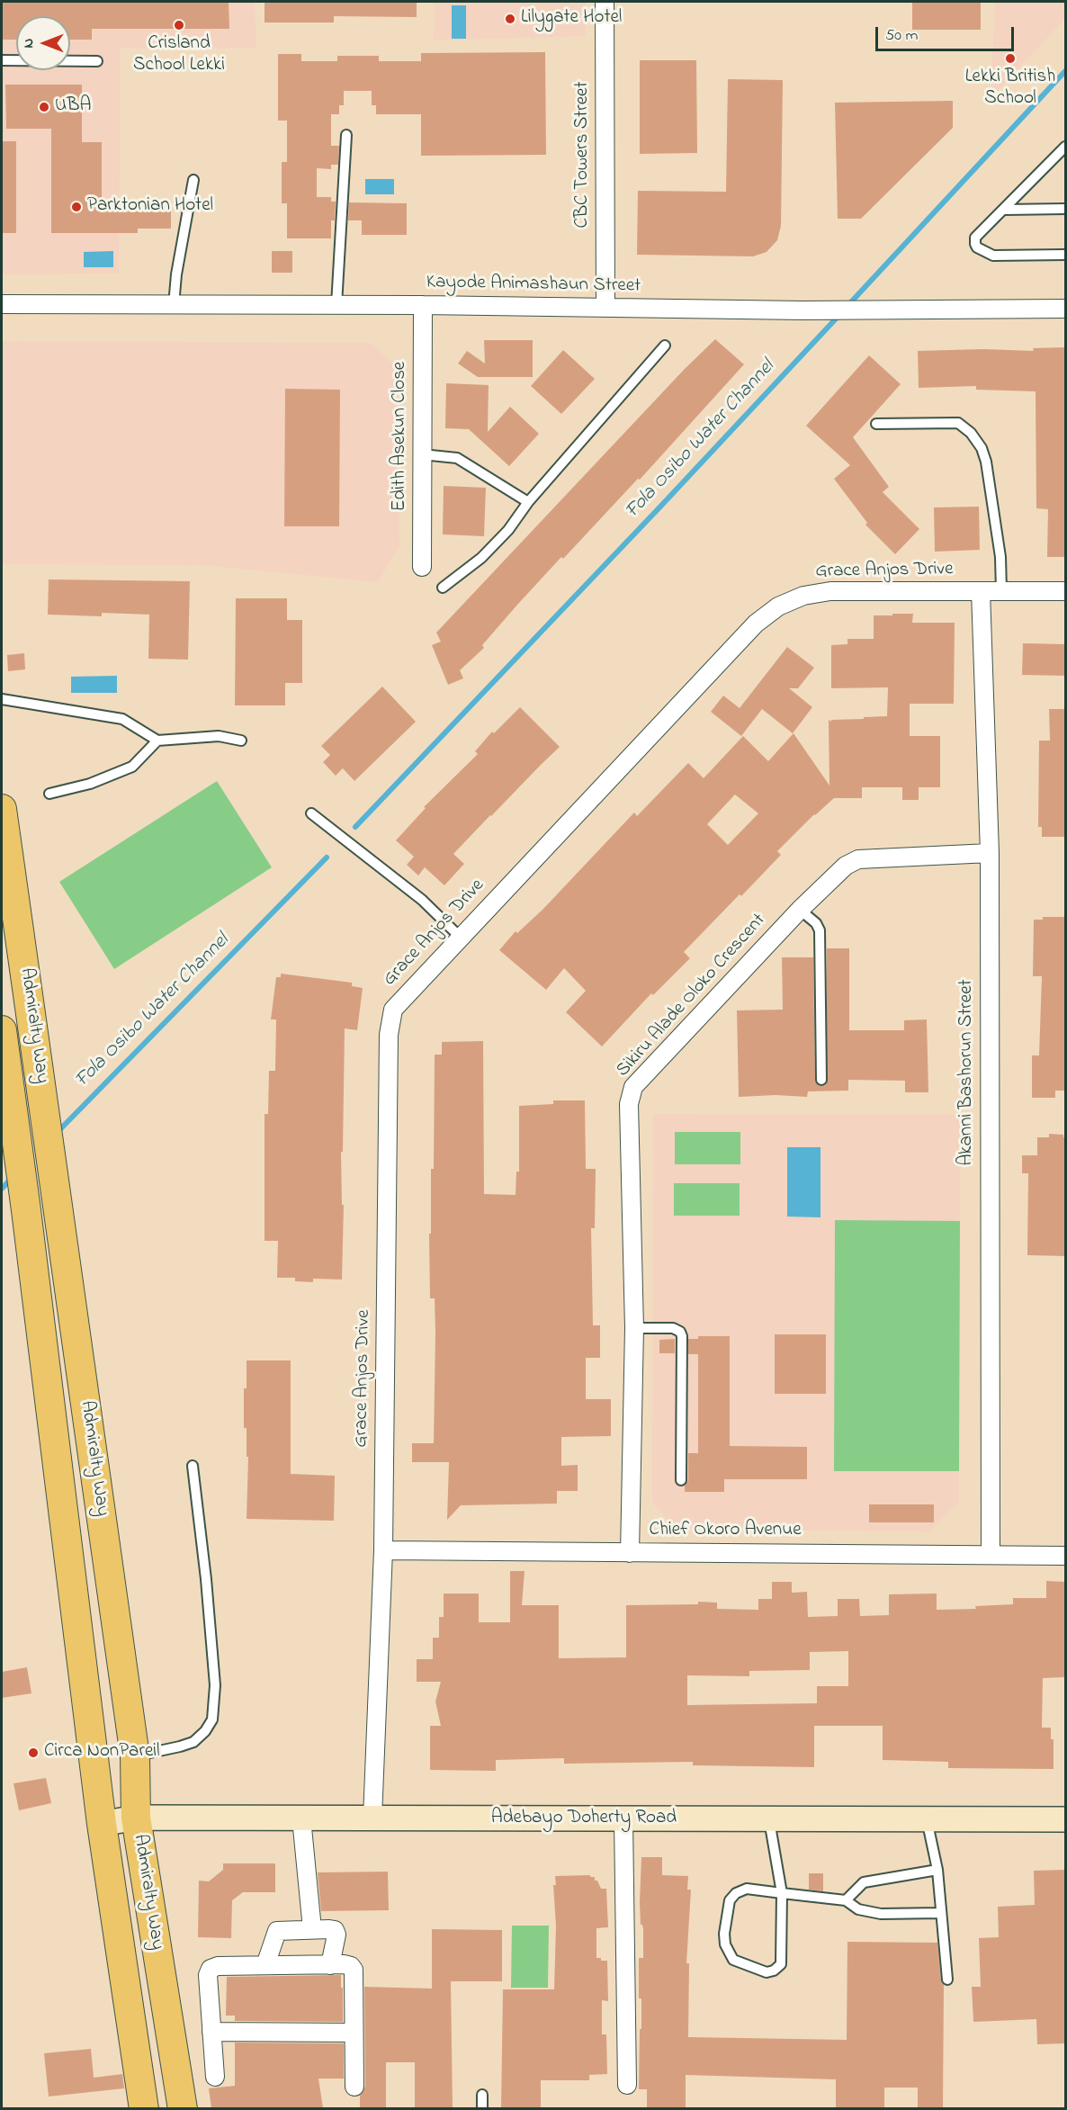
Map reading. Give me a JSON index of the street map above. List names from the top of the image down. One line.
{"streets":{"main road":["Admiralty Way"],"street":["CBC Towers Street","Kayode Animashaun Street","Edith Asekun Close","Grace Anjos Drive","Sikiru Alade Oloko Crescent","Akanni Bashorun Street","Chief Okoro Avenue","Adebayo Doherty Road"]},"crossings":[["CBC Towers Street","Kayode Animashaun Street"],["Kayode Animashaun Street","Edith Asekun Close"],["Grace Anjos Drive","Akanni Bashorun Street"],["Grace Anjos Drive","Chief Okoro Avenue"],["Grace Anjos Drive","Adebayo Doherty Road"],["Sikiru Alade Oloko Crescent","Akanni Bashorun Street"],["Sikiru Alade Oloko Crescent","Chief Okoro Avenue"],["Admiralty Way","Adebayo Doherty Road"],["Akanni Bashorun Street","Chief Okoro Avenue"]],"water":["Fola Osibo Water Channel"],"places":["Lilygate Hotel","Crisland School Lekki","Lekki British School","UBA","Parktonian Hotel","Circa NonPareil"],"scale_bar":"50 m","north":"left"}
